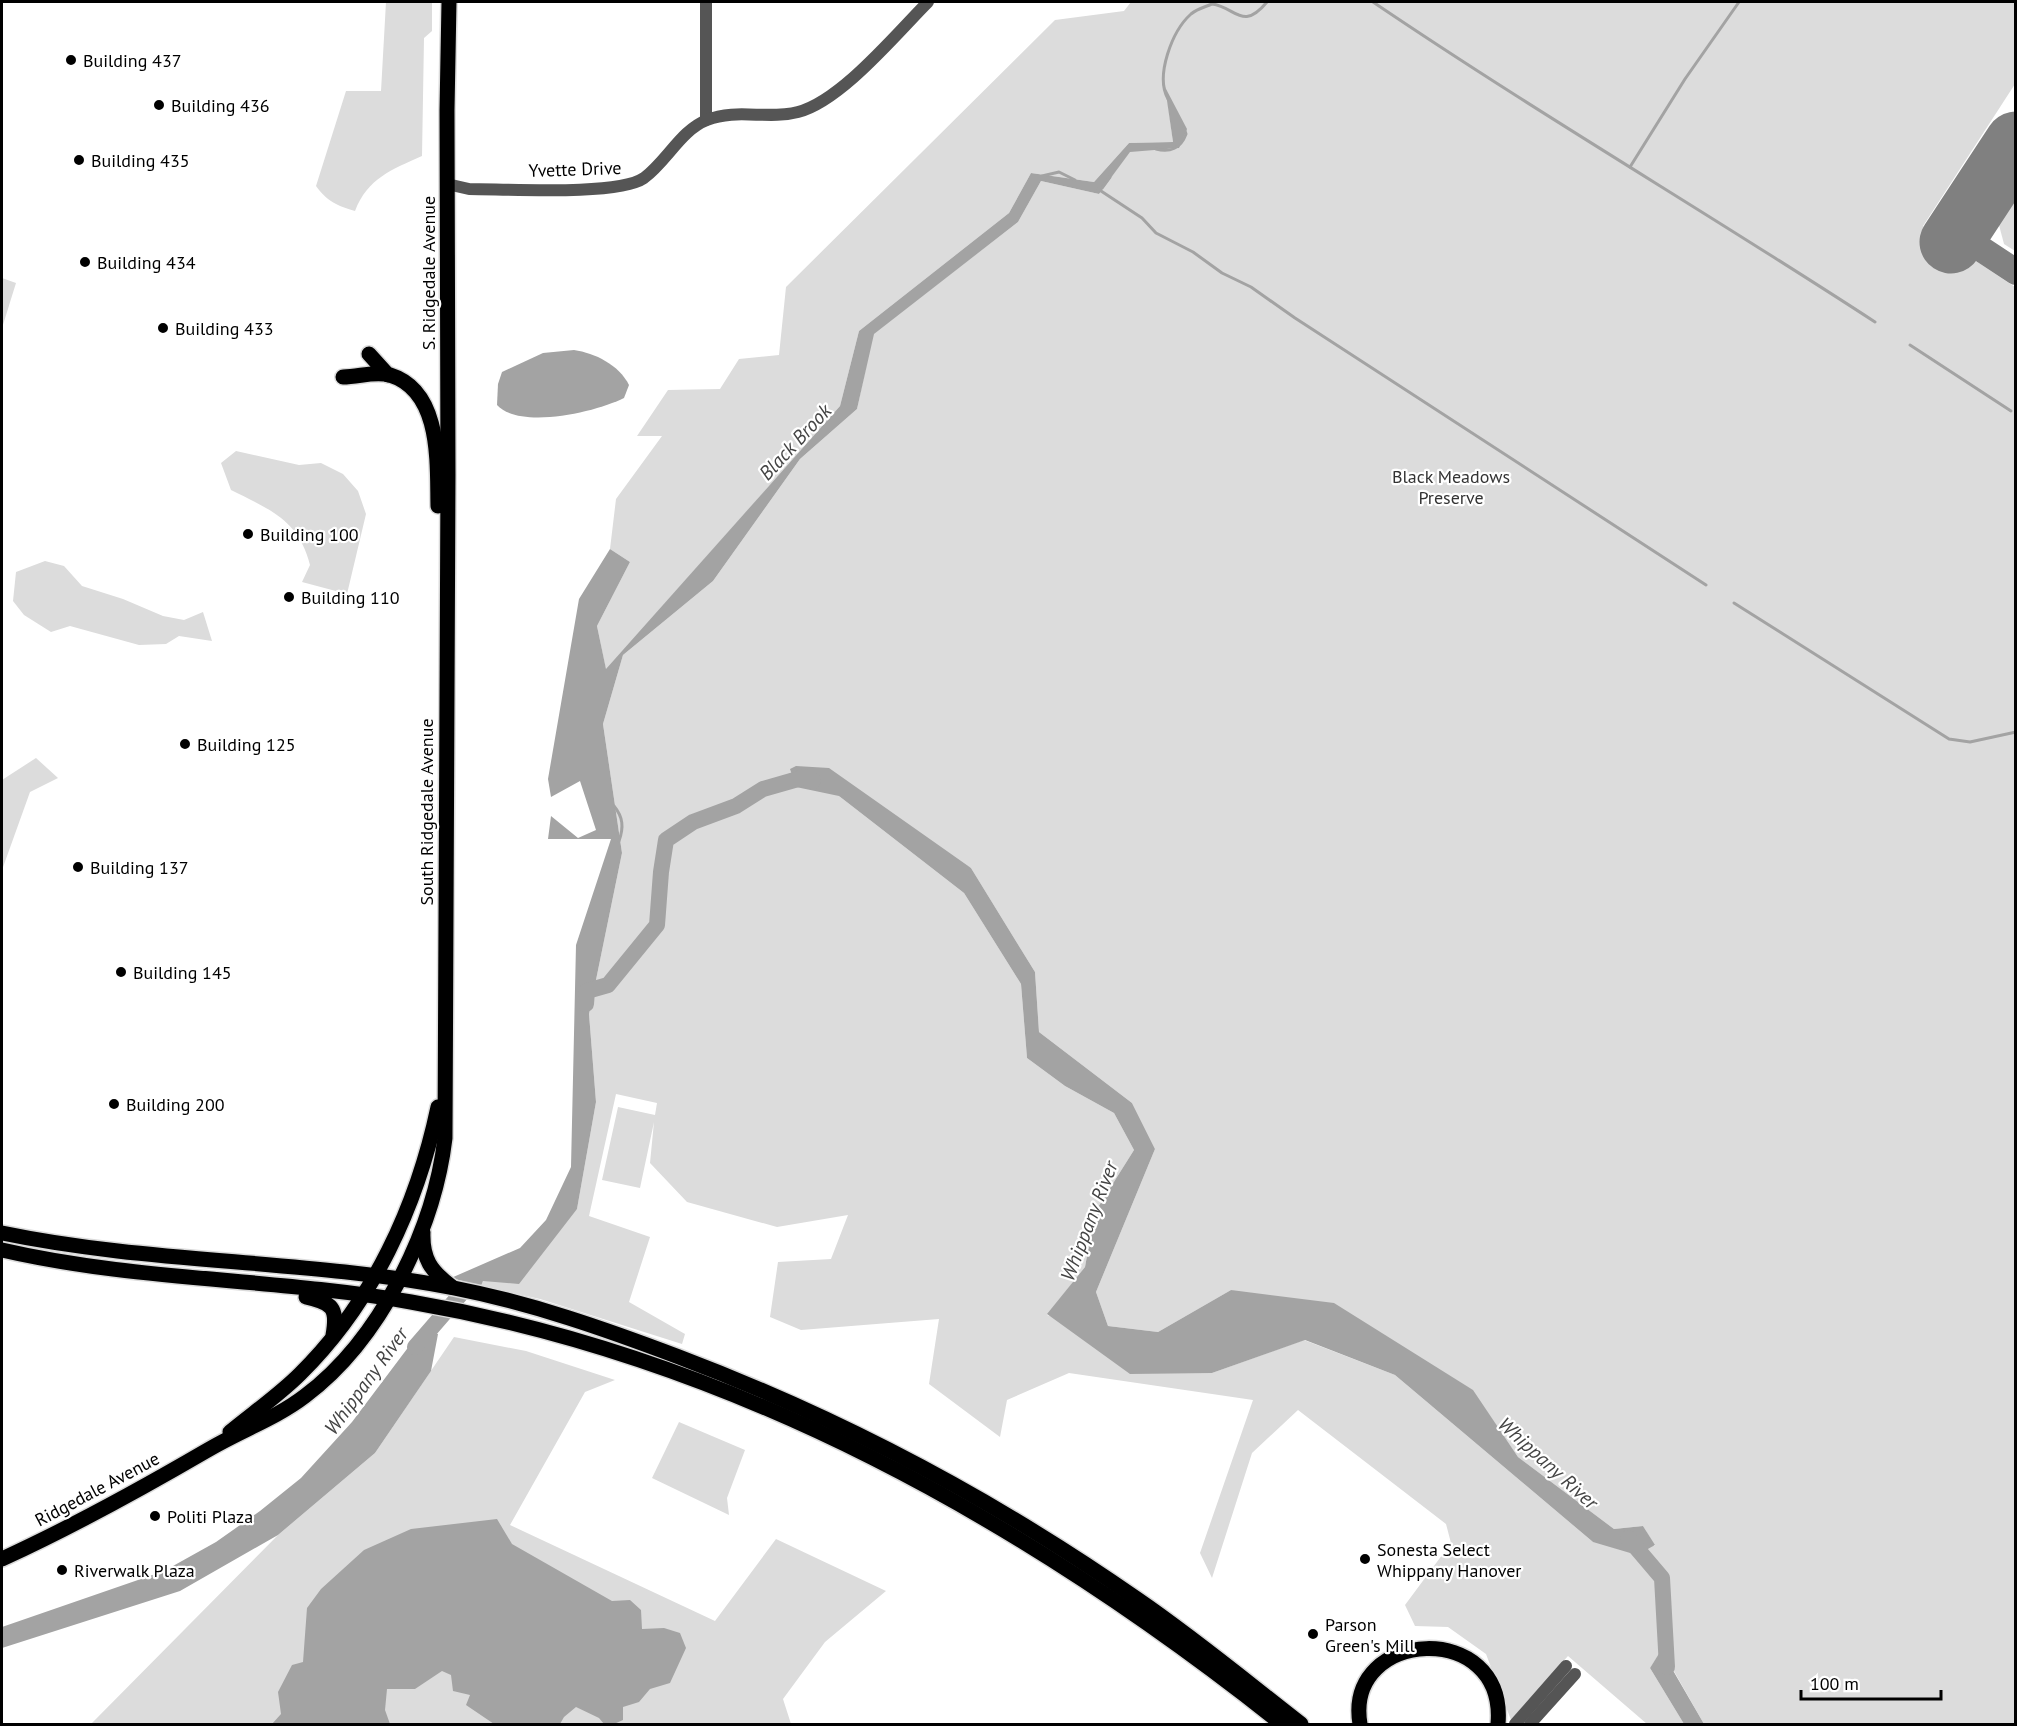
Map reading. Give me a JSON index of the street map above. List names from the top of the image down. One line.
{"streets":{"main road":["S. Ridgedale Avenue","South Ridgedale Avenue","Ridgedale Avenue"],"street":["Yvette Drive"]},"crossings":[["Yvette Drive","S. Ridgedale Avenue"],["S. Ridgedale Avenue","South Ridgedale Avenue"],["South Ridgedale Avenue","Ridgedale Avenue"]],"water":["Black Brook","Whippany River"],"parks":["Black Meadows Preserve"],"places":["Building 437","Building 436","Building 435","Building 434","Building 433","Building 100","Building 110","Building 125","Building 137","Building 145","Building 200","Politi Plaza","Sonesta Select Whippany Hanover","Riverwalk Plaza","Parson Green's Mill"],"scale_bar":"100 m"}
